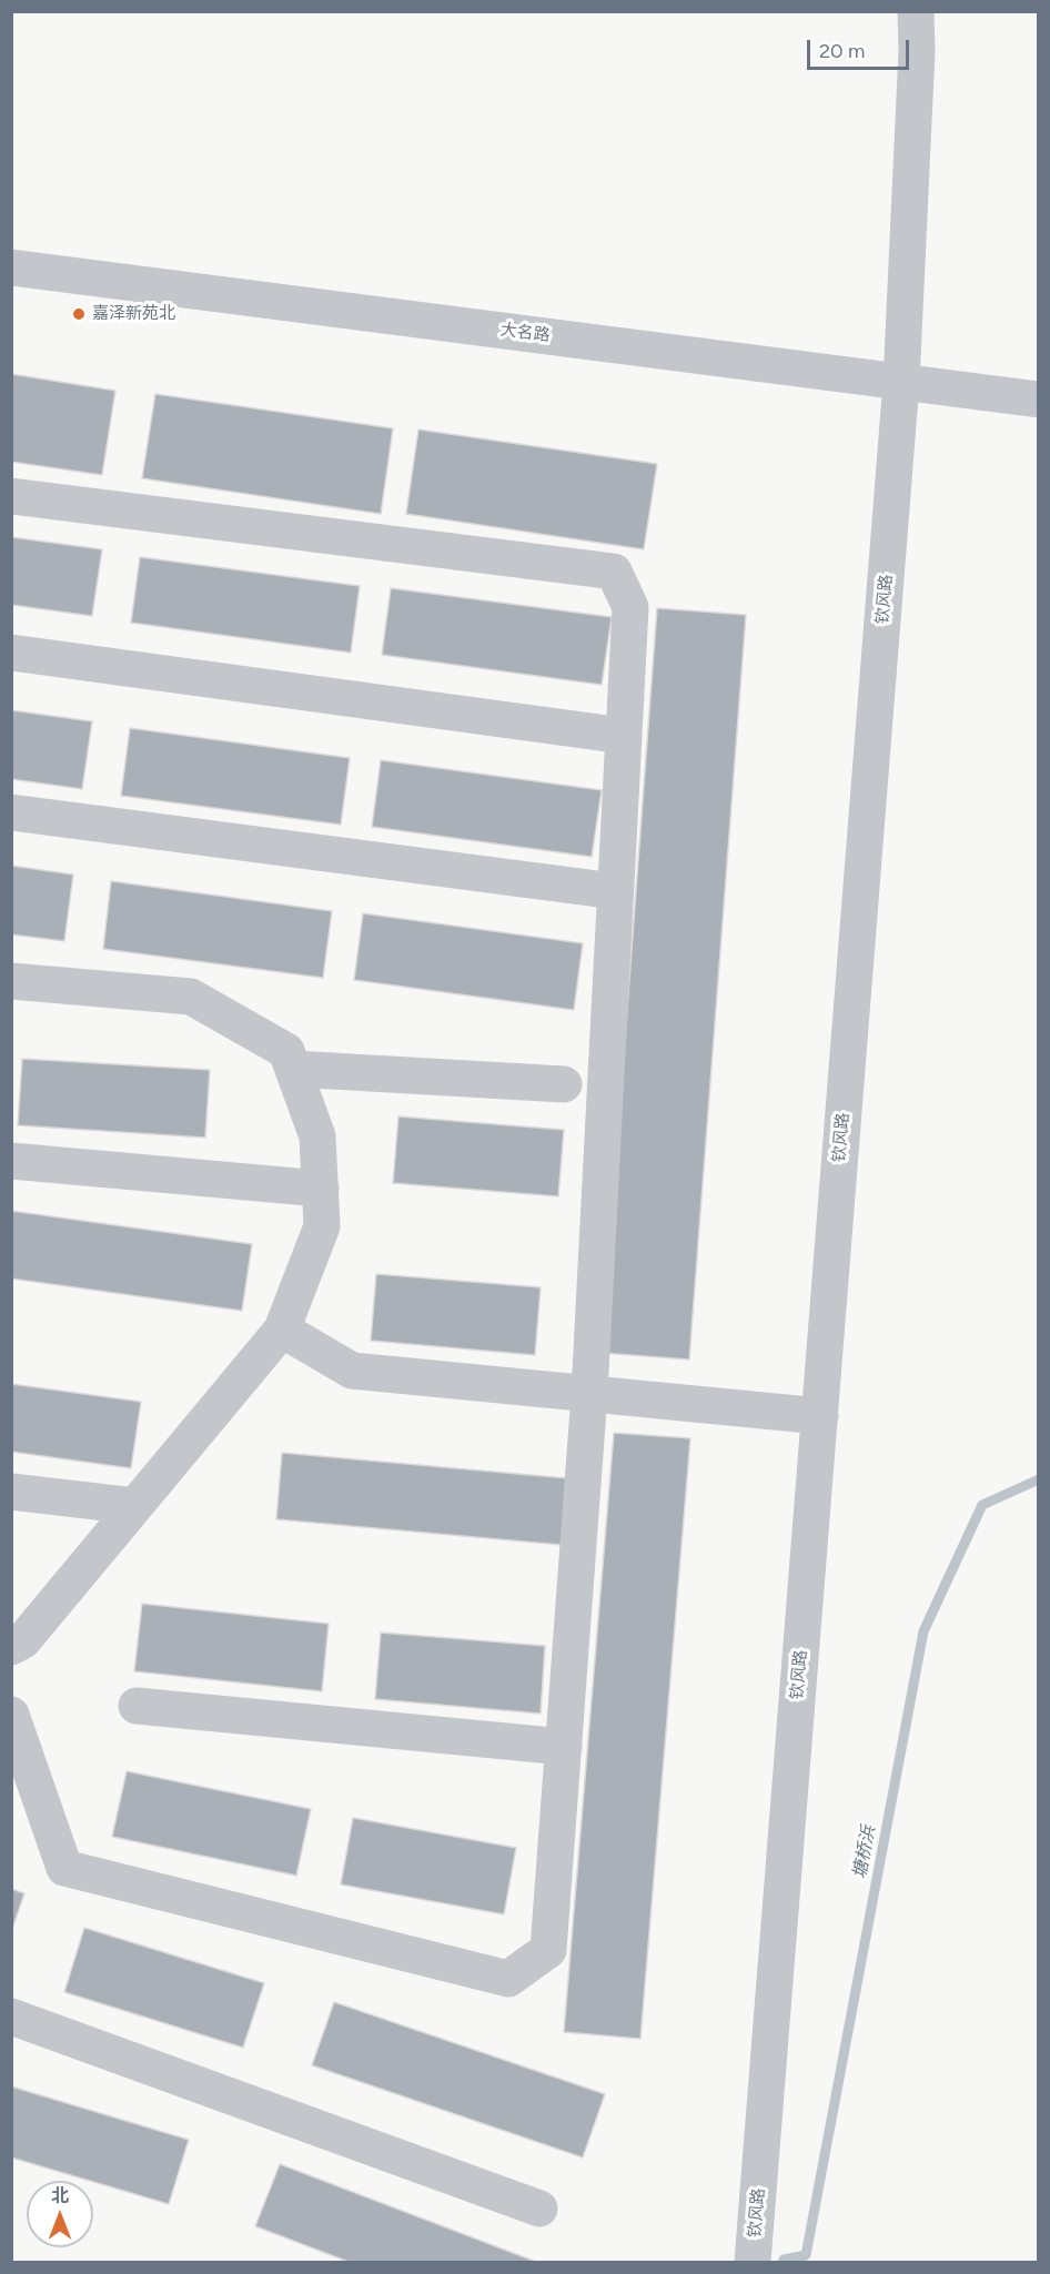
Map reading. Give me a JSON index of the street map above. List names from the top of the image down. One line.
{"streets":{"street":["大名路","钦风路"]},"crossings":[["大名路","钦风路"]],"water":["塘桥浜"],"places":["嘉泽新苑北"],"scale_bar":"20 m","north":"top"}
